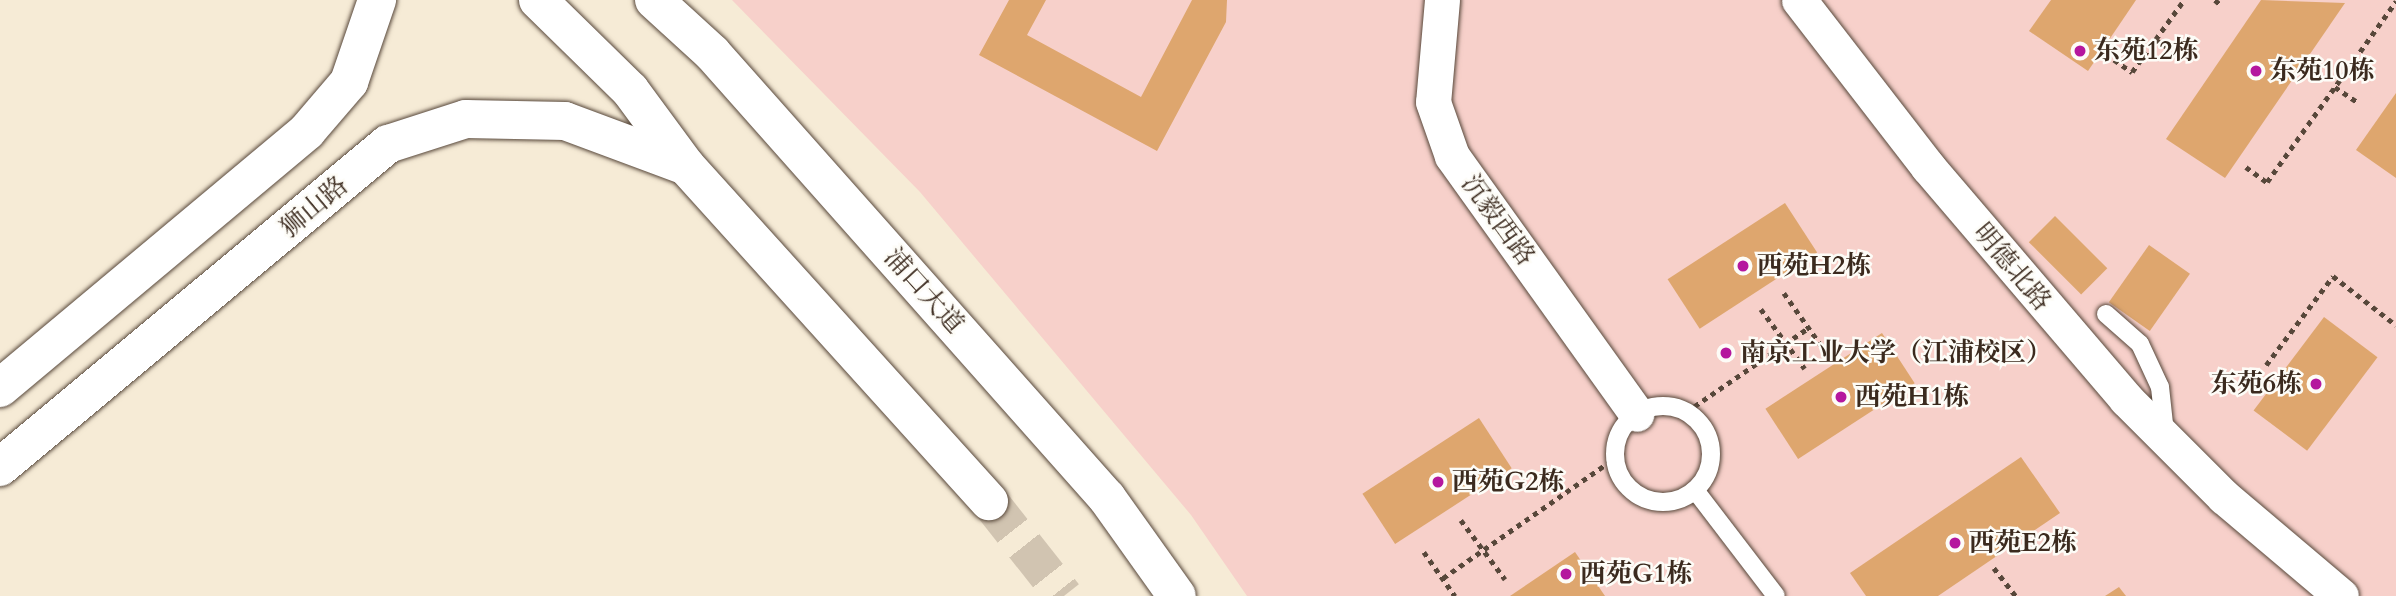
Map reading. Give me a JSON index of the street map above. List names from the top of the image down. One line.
{"streets":{"main road":["狮山路","浦口大道"],"street":["沉毅西路","明德北路"]},"places":["东苑12栋","东苑10栋","西苑H2栋","南京工业大学（江浦校区）","东苑6栋","西苑H1栋","西苑G2栋","西苑E2栋","西苑G1栋"]}
